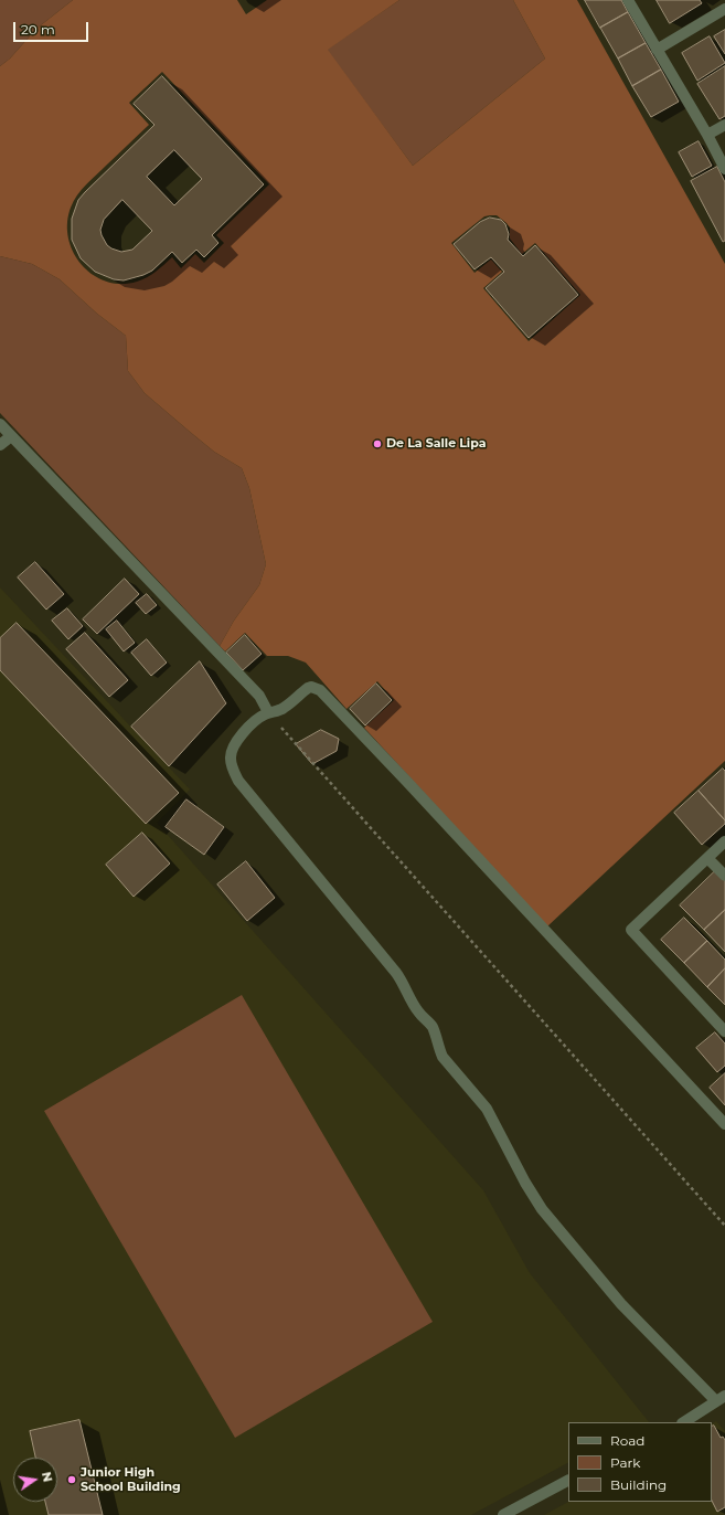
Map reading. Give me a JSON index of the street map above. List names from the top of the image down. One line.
{"places":["De La Salle Lipa","Junior High School Building"],"legend":["Road","Park","Building"],"scale_bar":"20 m","north":"right"}
